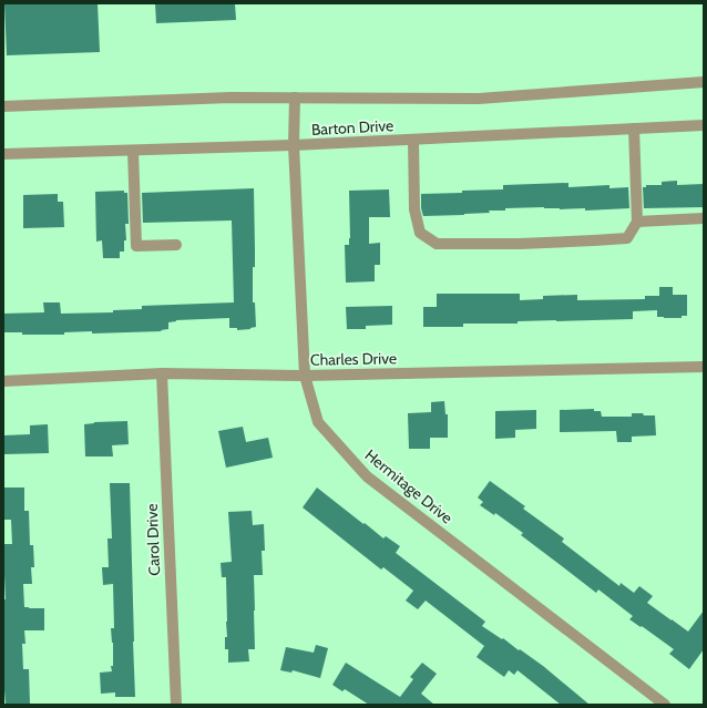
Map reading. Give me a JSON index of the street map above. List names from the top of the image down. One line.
{"streets":{"street":["Barton Drive","Charles Drive","Hermitage Drive","Carol Drive"]},"crossings":[["Barton Drive","Hermitage Drive"],["Charles Drive","Hermitage Drive"],["Charles Drive","Carol Drive"]]}
